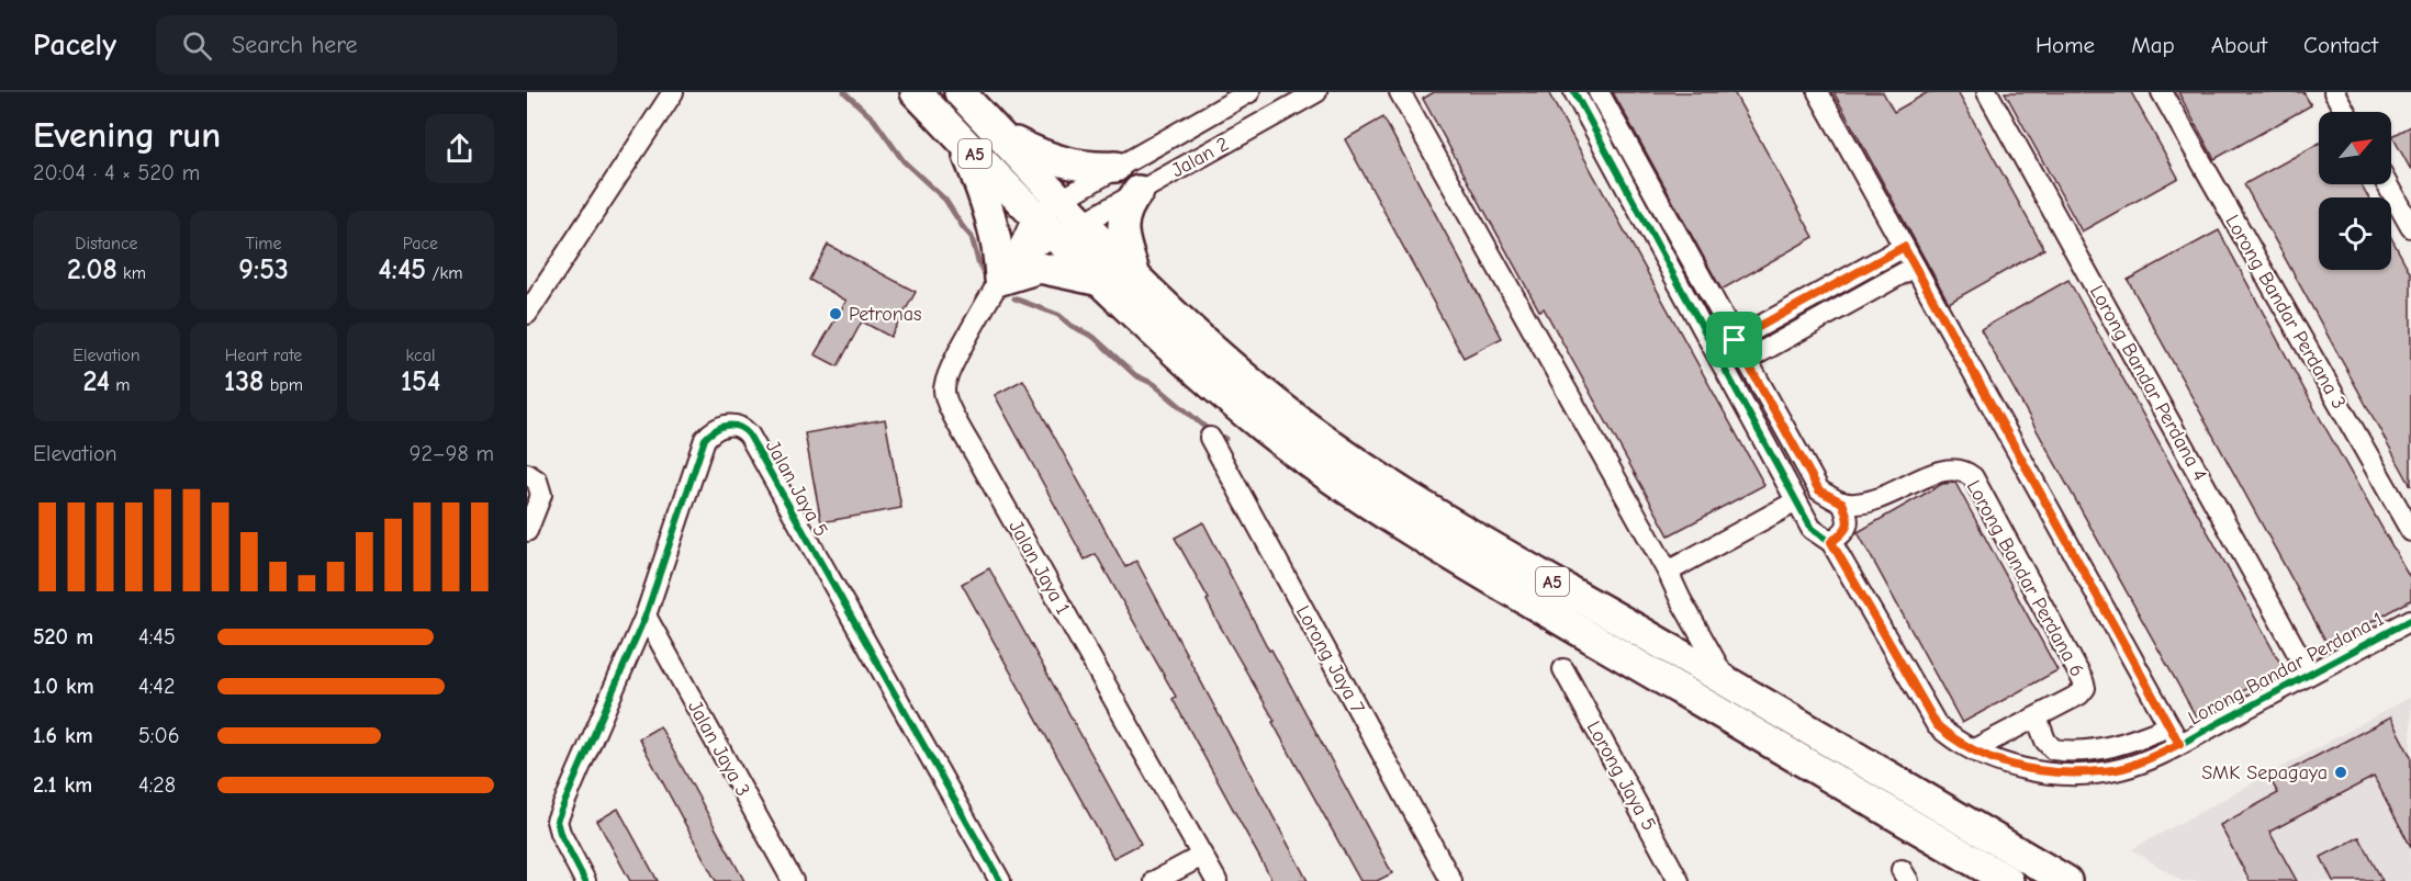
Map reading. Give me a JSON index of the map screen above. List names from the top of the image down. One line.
{"streets":{"highway":["A5"],"street":["Jalan 2","Lorong Bandar Perdana 3","Lorong Bandar Perdana 4","Jalan Jaya 5","Jalan Jaya 1","Lorong Bandar Perdana 6","Lorong Jaya 7","Lorong Bandar Perdana 1","Jalan Jaya 3","Lorong Jaya 5"]},"crossings":[["A5","Jalan 2"],["A5","Jalan Jaya 1"],["Jalan 2","Jalan Jaya 1"],["Lorong Bandar Perdana 4","Lorong Bandar Perdana 1"],["Jalan Jaya 5","Jalan Jaya 3"],["Lorong Bandar Perdana 6","Lorong Bandar Perdana 1"]],"places":["Petronas","SMK Sepagaya"],"north":"top right","page":{"header":"Pacely","search":"Search here","nav":["Home","Map","About","Contact"],"heading":["Evening run","20:04 · 4 × 520 m"],"stats":[["Distance","2.08 km"],["Time","9:53"],["Pace","4:45 /km"],["Elevation","24 m"],["Heart rate","138 bpm"],["kcal","154"]],"chart":["Elevation","92–98 m"],"list":[{"name":"520 m","note":"4:45"},{"name":"1.0 km","note":"4:42"},{"name":"1.6 km","note":"5:06"},{"name":"2.1 km","note":"4:28"}]}}
